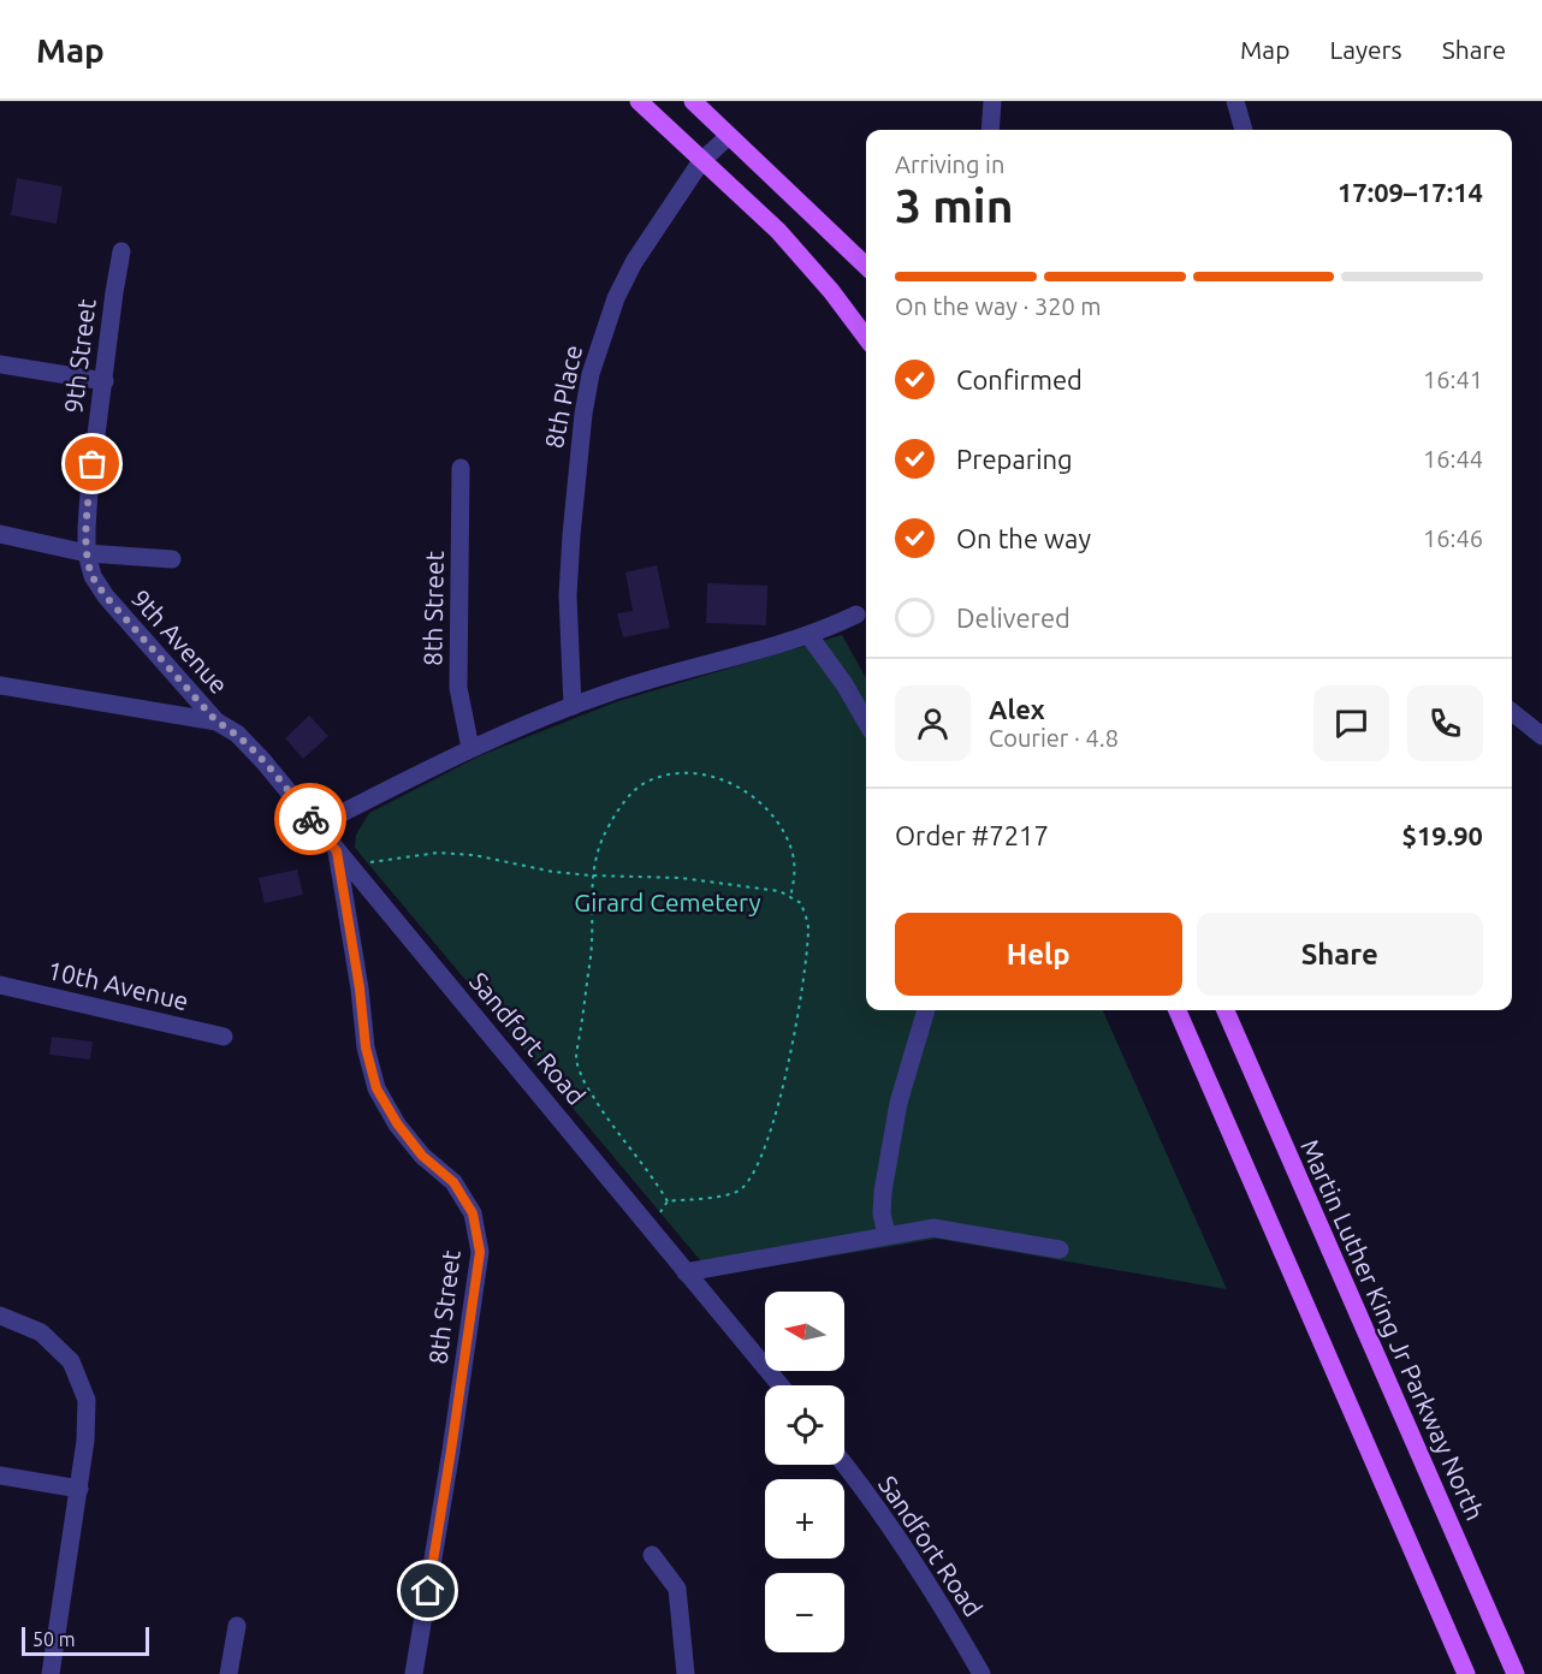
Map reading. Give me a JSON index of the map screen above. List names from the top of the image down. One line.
{"streets":{"main road":["Martin Luther King Jr Parkway North"],"street":["9th Street","8th Place","8th Street","9th Avenue","10th Avenue","Sandfort Road"]},"crossings":[["9th Street","9th Avenue"],["8th Street","Sandfort Road"],["9th Avenue","Sandfort Road"]],"parks":["Girard Cemetery"],"scale_bar":"50 m","north":"left","page":{"header":"Map","nav":["Map","Layers","Share"],"heading":["3 min","Arriving in","17:09–17:14"],"panel":["Alex","Courier · 4.8","Order #7217","$19.90"],"bar":"On the way · 320 m","list":[["Confirmed","16:41"],["Preparing","16:44"],["On the way","16:46"],"Delivered"],"buttons":["Help","Share"],"map_buttons":["+","−"],"scale":"50 m"}}
